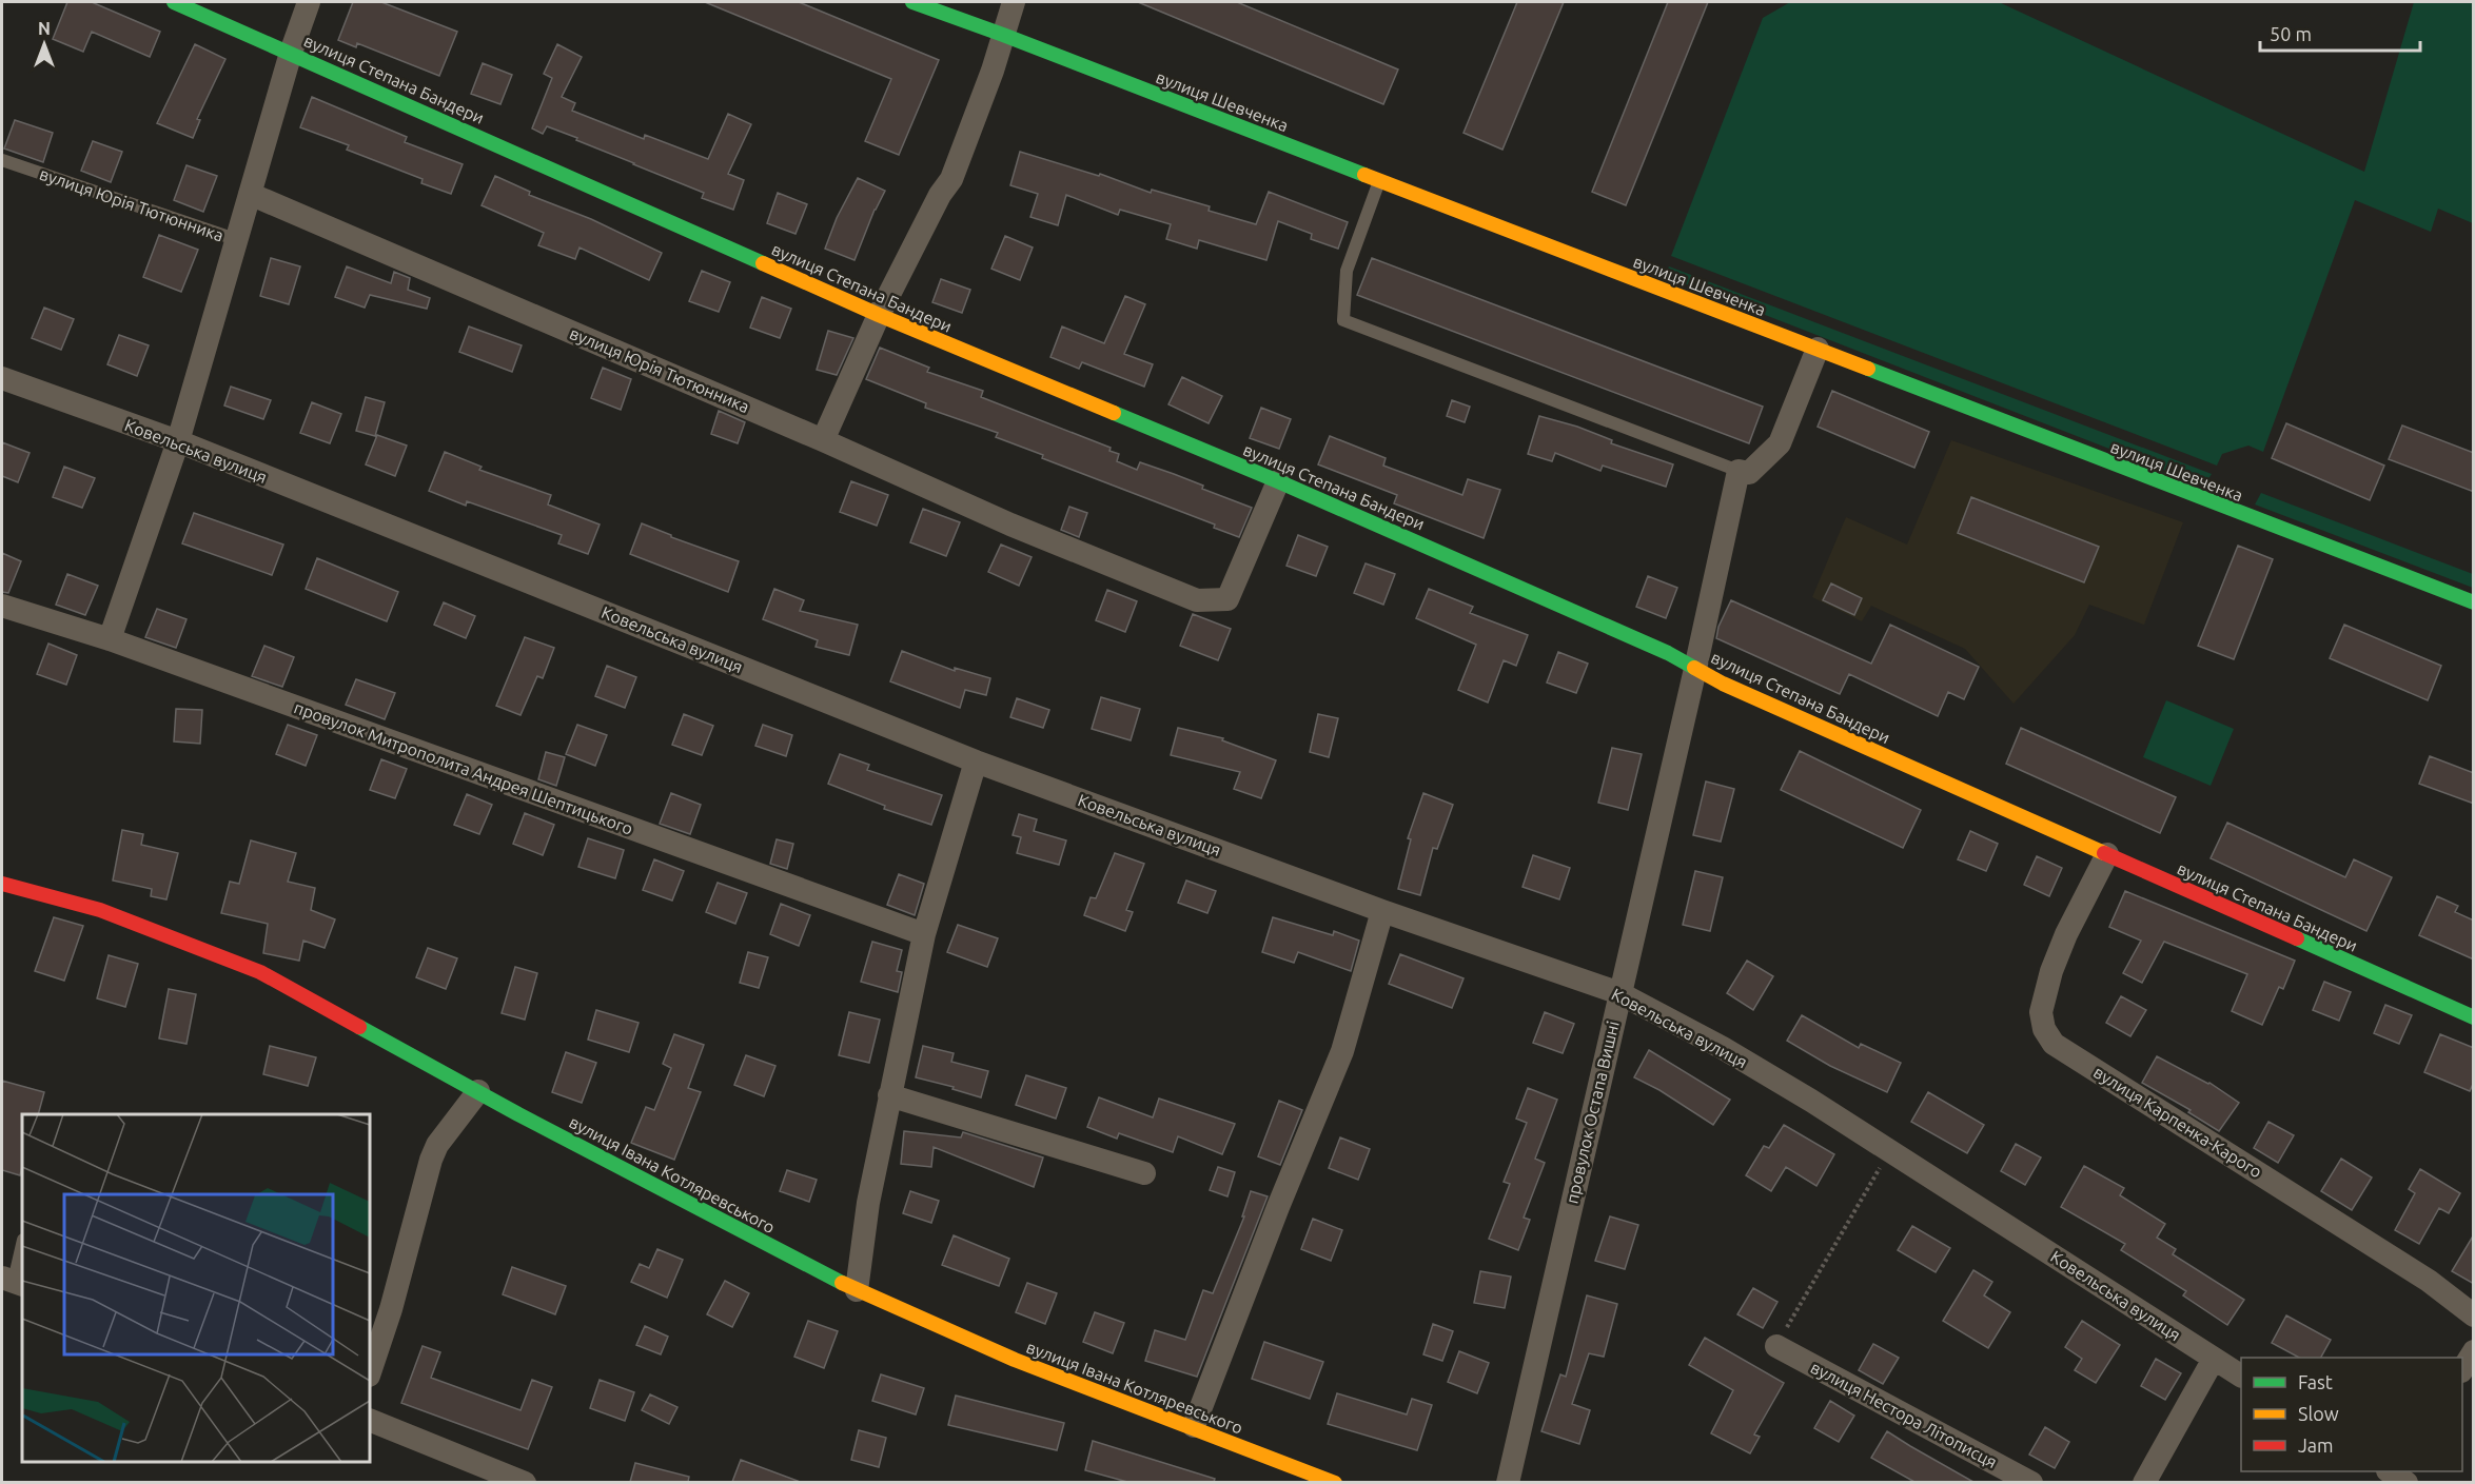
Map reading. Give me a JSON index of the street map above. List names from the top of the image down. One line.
{"streets":{"street":["вулиця Степана Бандери","вулиця Шевченка","вулиця Юрія Тютюнника","Ковельська вулиця","провулок Митрополита Андрея Шептицького","провулок Остапа Вишні","вулиця Карпенка-Карого","вулиця Івана Котляревського","вулиця Нестора Літописця"]},"crossings":[["вулиця Степана Бандери","вулиця Юрія Тютюнника"],["вулиця Степана Бандери","провулок Остапа Вишні"],["вулиця Степана Бандери","вулиця Карпенка-Карого"],["Ковельська вулиця","провулок Остапа Вишні"]],"legend":["Fast","Slow","Jam"],"scale_bar":"50 m","north":"top"}
